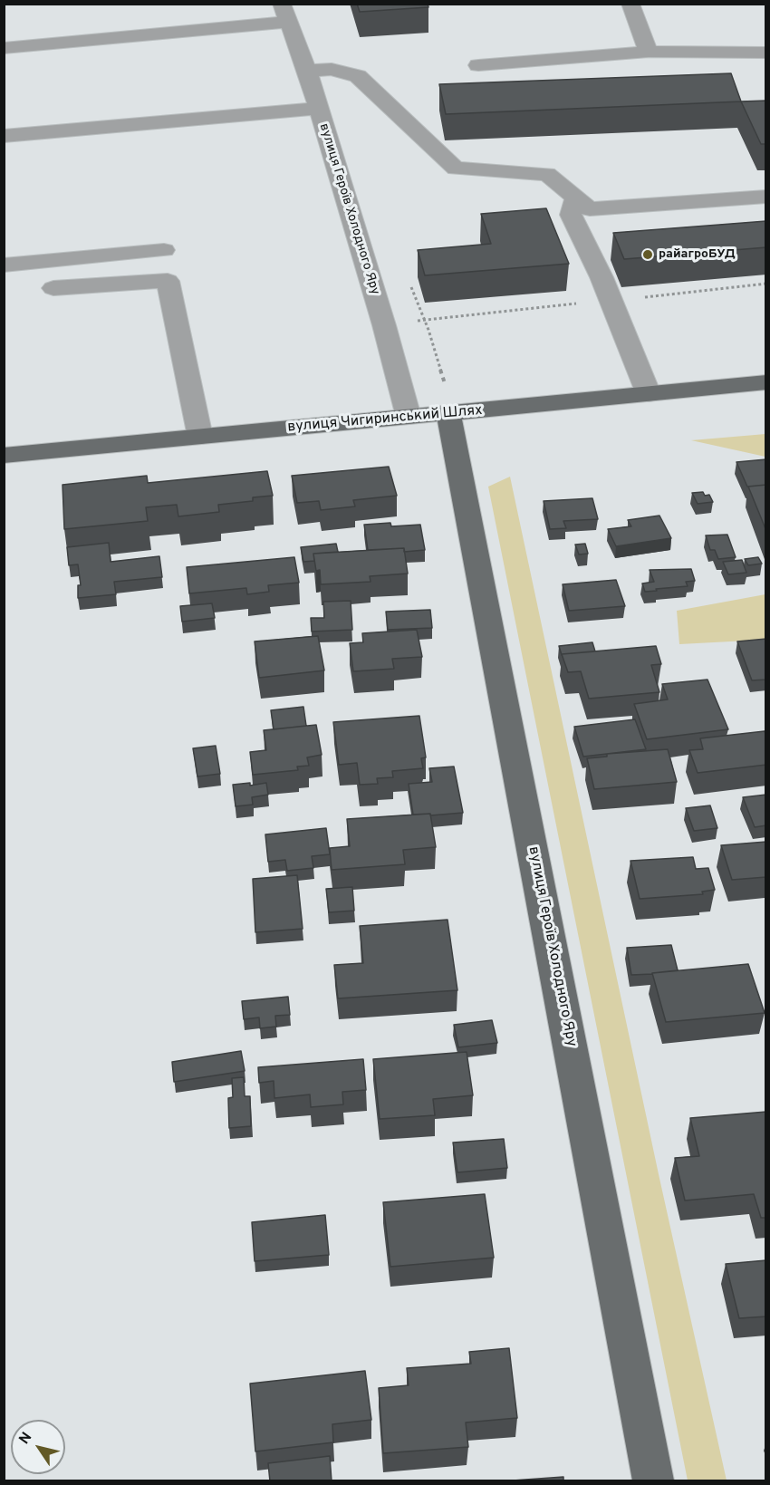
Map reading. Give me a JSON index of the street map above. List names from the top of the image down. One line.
{"streets":{"main road":["вулиця Героїв Холодного Яру","вулиця Чигиринський Шлях"]},"crossings":[["вулиця Героїв Холодного Яру","вулиця Чигиринський Шлях"]],"places":["райагроБУД"],"north":"top left"}
